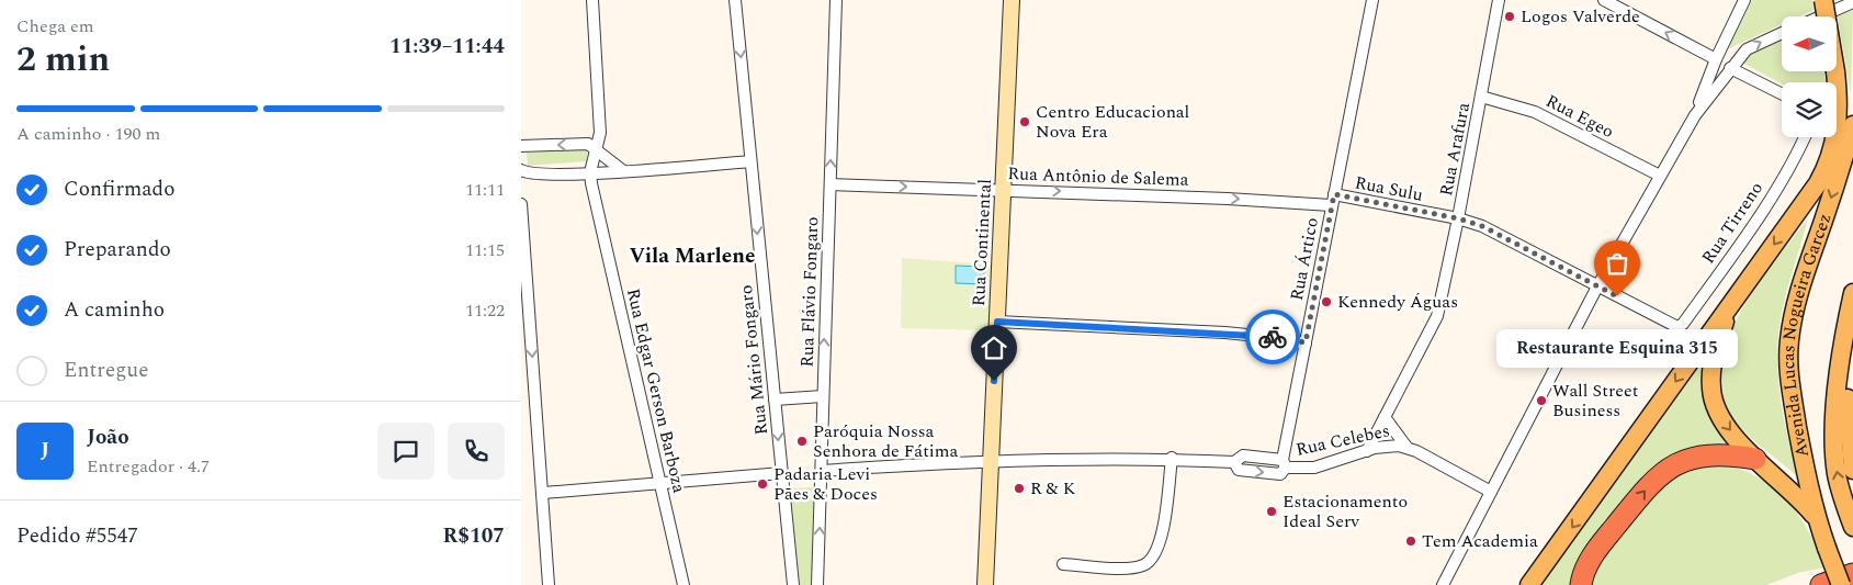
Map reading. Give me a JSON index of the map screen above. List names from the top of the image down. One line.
{"streets":{"main road":["Avenida Lucas Nogueira Garcez"],"street":["Rua Egeo","Rua Arafura","Rua Antônio de Salema","Rua Sulu","Rua Tirreno","Rua Continental","Rua Ártico","Rua Flávio Fongaro","Rua Mário Fongaro","Rua Edgar Gerson Barboza","Rua Celebes"]},"crossings":[["Rua Egeo","Rua Arafura"],["Rua Arafura","Rua Sulu"],["Rua Arafura","Rua Celebes"],["Rua Antônio de Salema","Rua Sulu"],["Rua Antônio de Salema","Rua Continental"],["Rua Antônio de Salema","Rua Ártico"],["Rua Antônio de Salema","Rua Flávio Fongaro"],["Rua Sulu","Rua Tirreno"],["Rua Sulu","Rua Ártico"],["Rua Continental","Rua Celebes"],["Rua Ártico","Rua Celebes"],["Rua Flávio Fongaro","Rua Celebes"]],"one_way":["Rua Antônio de Salema","Rua Flávio Fongaro","Rua Mário Fongaro"],"districts":["Vila Marlene"],"places":["Logos Valverde","Centro Educacional Nova Era","Restaurante Esquina 315","Kennedy Águas","Wall Street Business","Paróquia Nossa Senhora de Fátima","Padaria Levi Pães & Doces","R & K","Estacionamento Ideal Serv","Tem Academia"],"north":"left","page":{"heading":["2 min","Chega em","11:39–11:44"],"panel":["João","Entregador · 4.7","Pedido #5547","R$107"],"bar":"A caminho · 190 m","list":[["Confirmado","11:11"],["Preparando","11:15"],["A caminho","11:22"],"Entregue"],"bubble":"Restaurante Esquina 315","round":"J"}}
